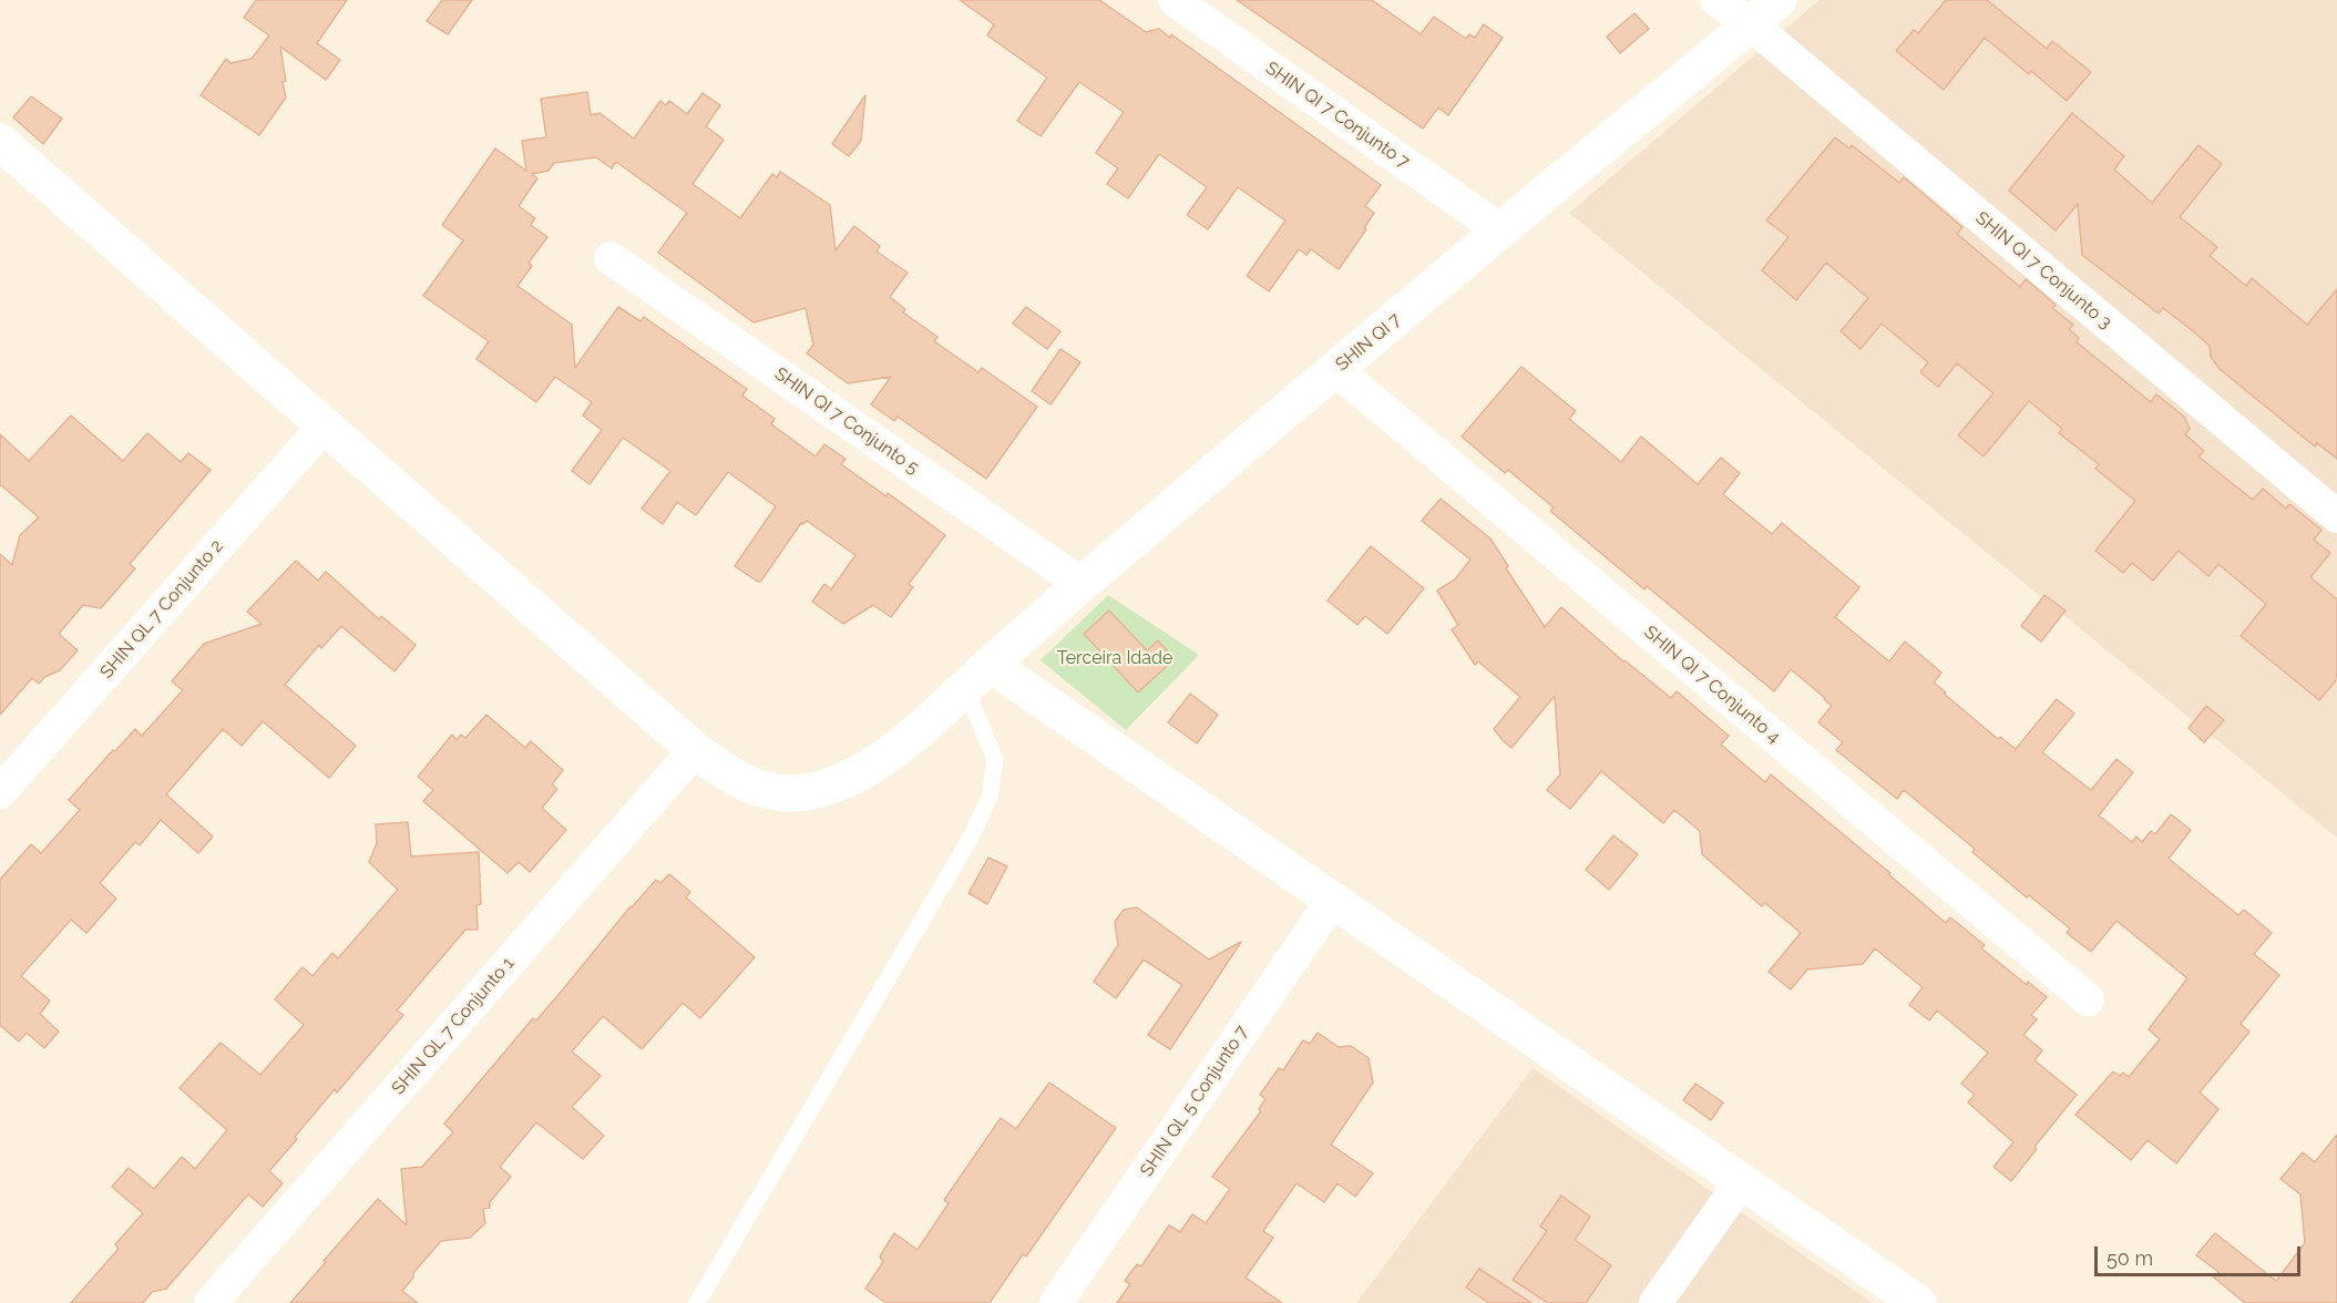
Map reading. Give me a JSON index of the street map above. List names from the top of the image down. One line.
{"streets":{"street":["SHIN QI 7 Conjunto 7","SHIN QI 7 Conjunto 3","SHIN QI 7","SHIN QI 7 Conjunto 5","SHIN QL 7 Conjunto 2","SHIN QI 7 Conjunto 4","SHIN QL 7 Conjunto 1","SHIN QL 5 Conjunto 7"]},"crossings":[["SHIN QI 7 Conjunto 7","SHIN QI 7"],["SHIN QI 7 Conjunto 3","SHIN QI 7"],["SHIN QI 7","SHIN QI 7 Conjunto 5"],["SHIN QI 7","SHIN QL 7 Conjunto 2"],["SHIN QI 7","SHIN QI 7 Conjunto 4"],["SHIN QI 7","SHIN QL 7 Conjunto 1"]],"parks":["Terceira Idade"],"scale_bar":"50 m"}
